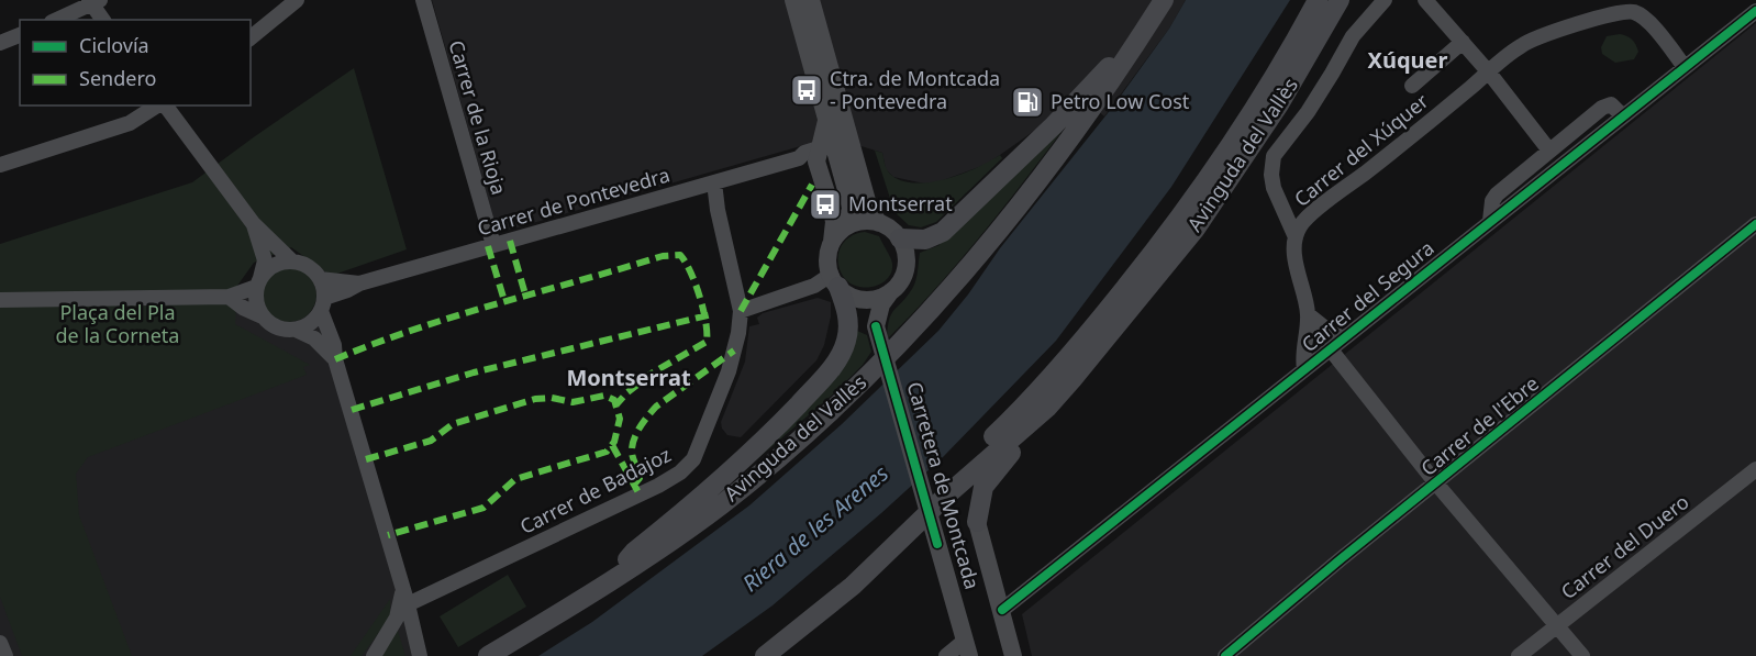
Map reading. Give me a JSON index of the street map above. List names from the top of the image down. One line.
{"streets":{"main road":["Avinguda del Vallès"],"street":["Carrer de la Rioja","Carrer del Xúquer","Carrer de Pontevedra","Carrer del Segura","Carrer de l'Ebre","Carretera de Montcada","Carrer de Badajoz","Carrer del Duero"]},"crossings":[["Carrer de la Rioja","Carrer de Pontevedra"],["Carrer del Xúquer","Carrer del Segura"],["Carrer de Pontevedra","Carrer de Badajoz"],["Carrer del Segura","Carretera de Montcada"]],"districts":["Xúquer","Montserrat"],"water":["Riera de les Arenes"],"parks":["Plaça del Pla de la Corneta"],"places":{"bus stop":["Ctra. de Montcada - Pontevedra","Montserrat"],"fuel station":["Petro Low Cost"]},"legend":["Ciclovía","Sendero"]}
